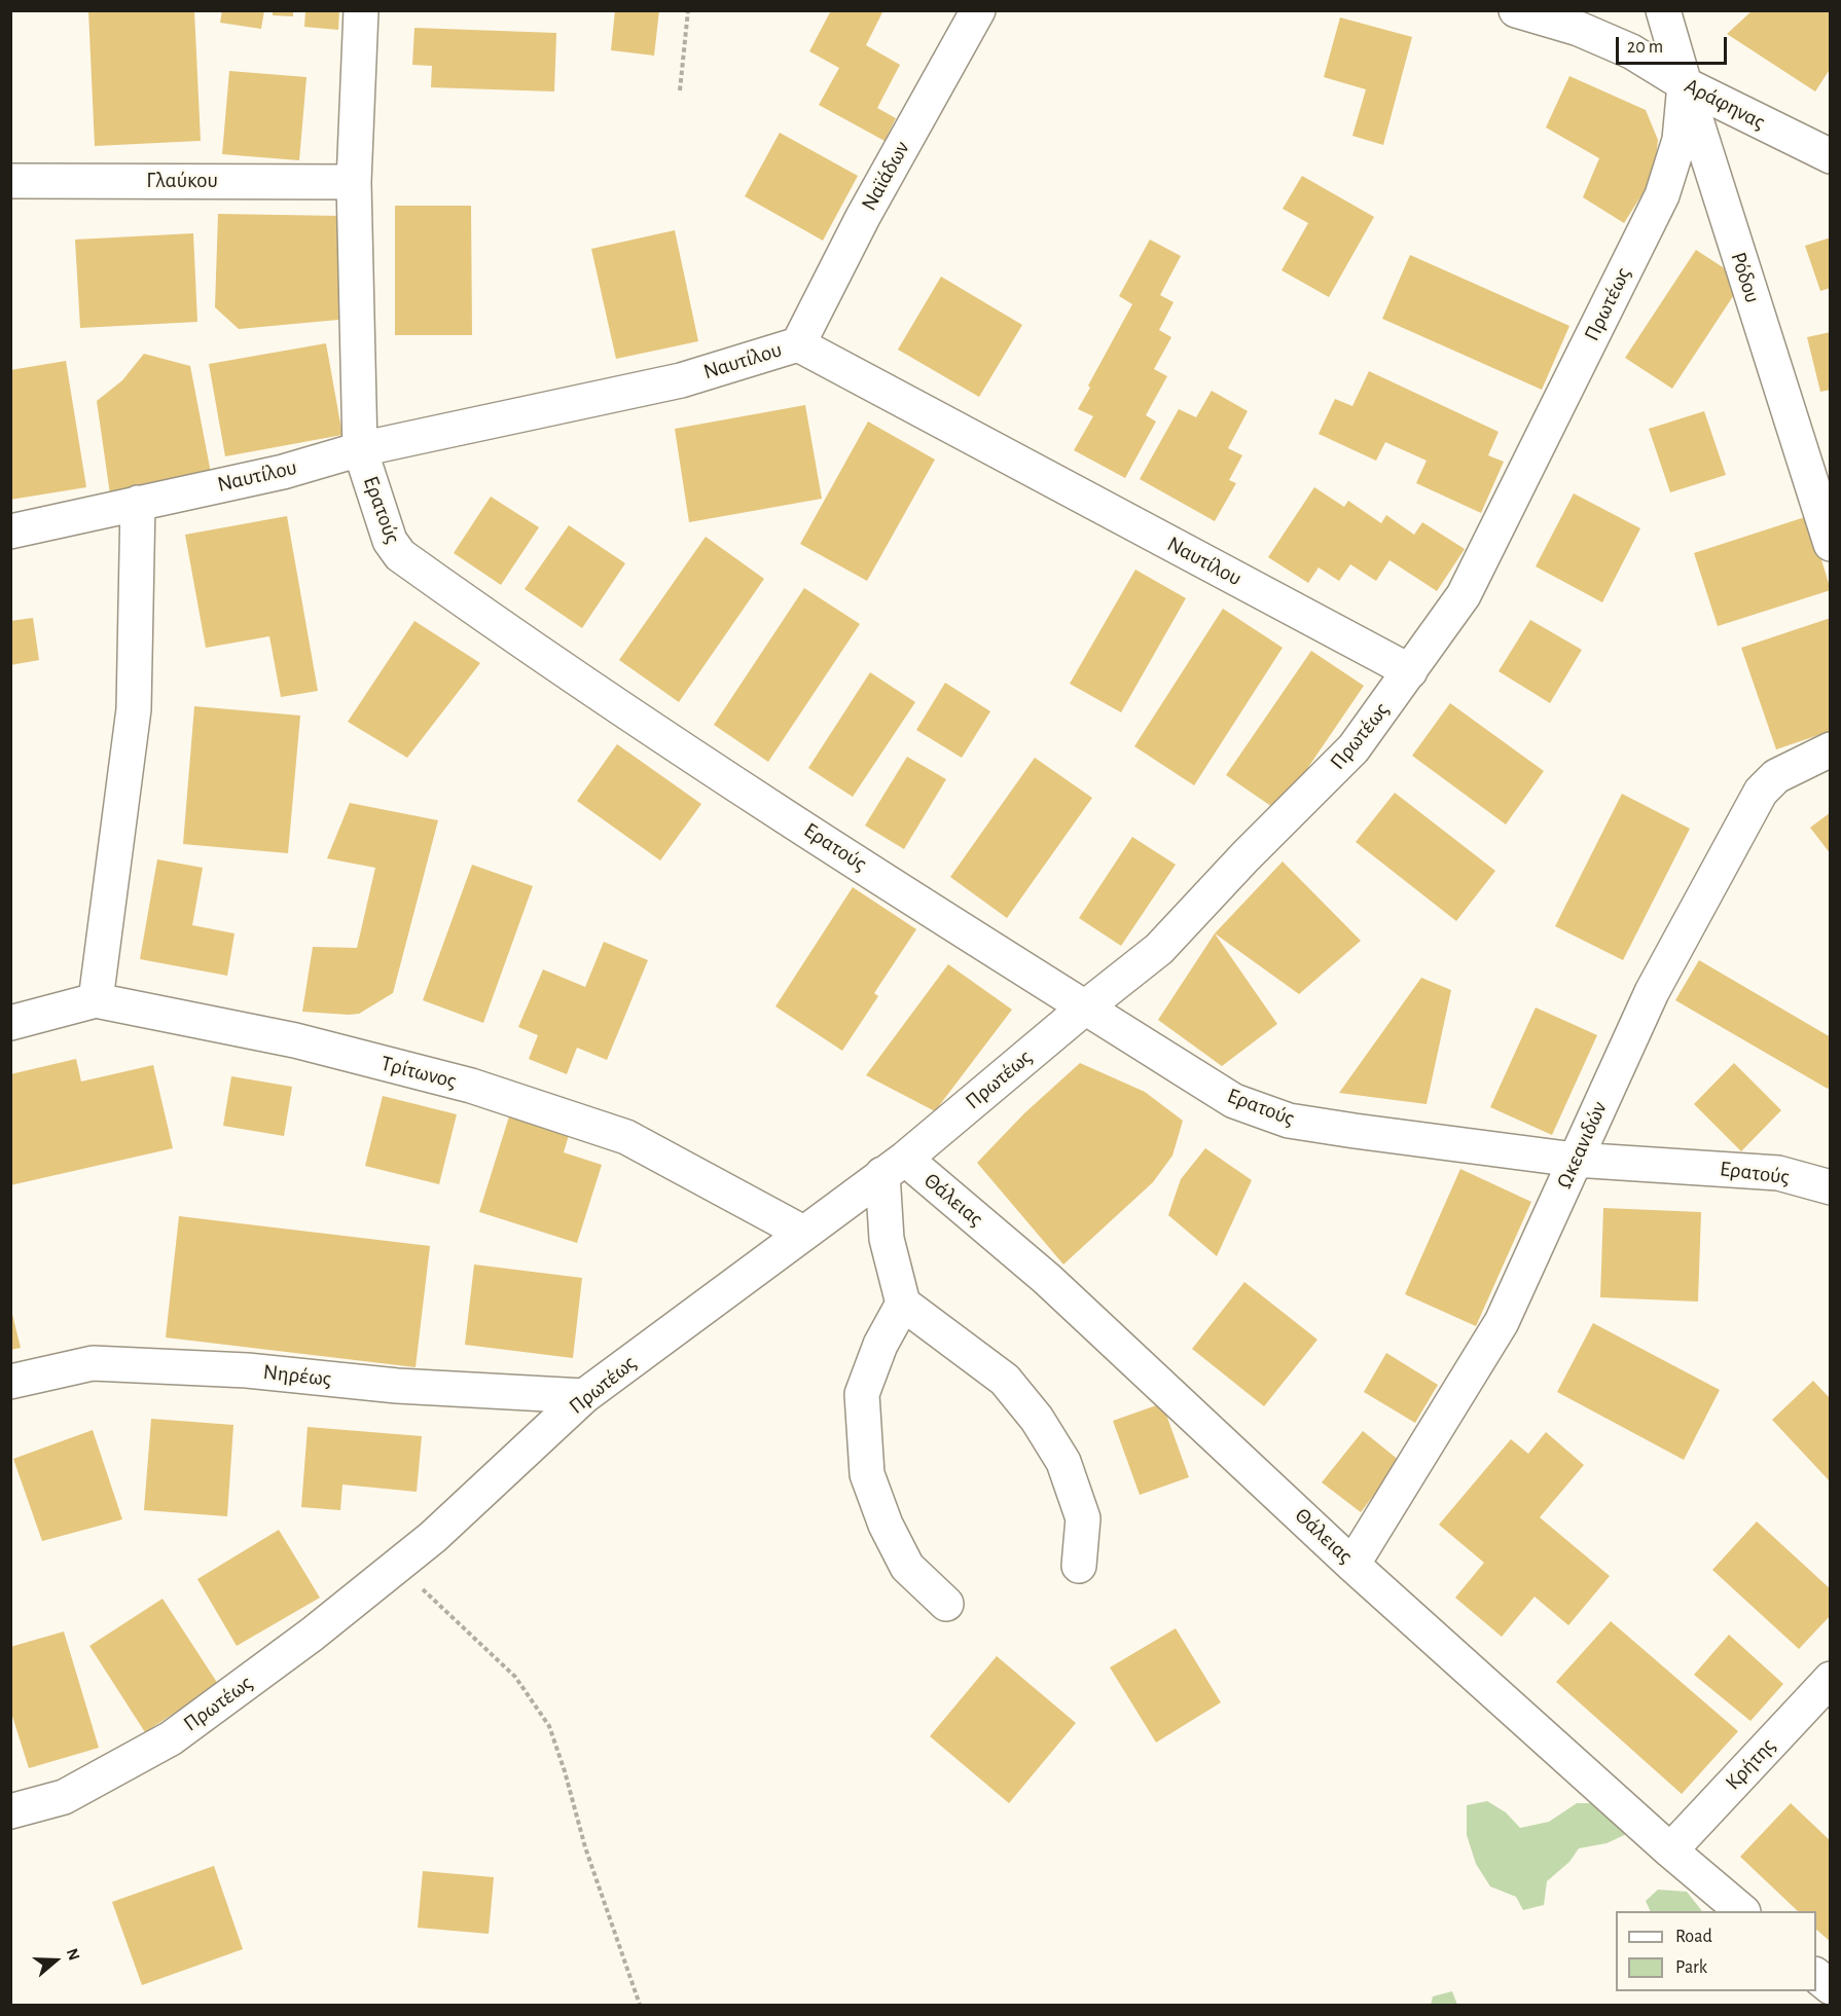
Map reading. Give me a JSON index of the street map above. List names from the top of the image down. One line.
{"streets":{"street":["Αράφηνας","Ναϊάδων","Γλαύκου","Ρόδου","Πρωτέως","Ναυτίλου","Ερατούς","Τρίτωνος","Ωκεανιδών","Θάλειας","Νηρέως","Κρήτης"]},"crossings":[["Αράφηνας","Ρόδου"],["Αράφηνας","Πρωτέως"],["Ναϊάδων","Ναυτίλου"],["Γλαύκου","Ερατούς"],["Ρόδου","Πρωτέως"],["Πρωτέως","Ναυτίλου"],["Πρωτέως","Ερατούς"],["Πρωτέως","Τρίτωνος"],["Πρωτέως","Θάλειας"],["Πρωτέως","Νηρέως"],["Ναυτίλου","Ερατούς"],["Ερατούς","Ωκεανιδών"],["Ωκεανιδών","Θάλειας"],["Θάλειας","Κρήτης"]],"legend":["Road","Park"],"scale_bar":"20 m","north":"right"}
